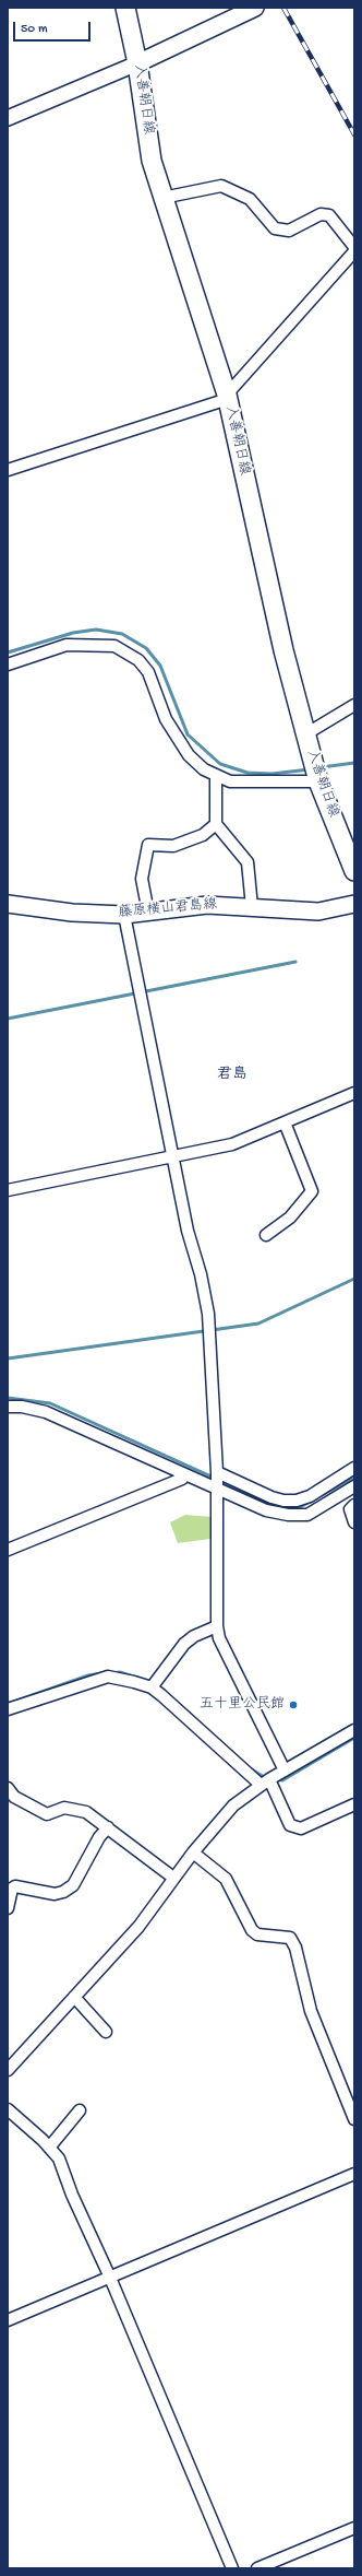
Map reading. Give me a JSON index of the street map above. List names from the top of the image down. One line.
{"streets":{"main road":["入善朝日線","藤原横山君島線"]},"districts":["君島"],"places":["五十里公民館"],"scale_bar":"50 m"}
